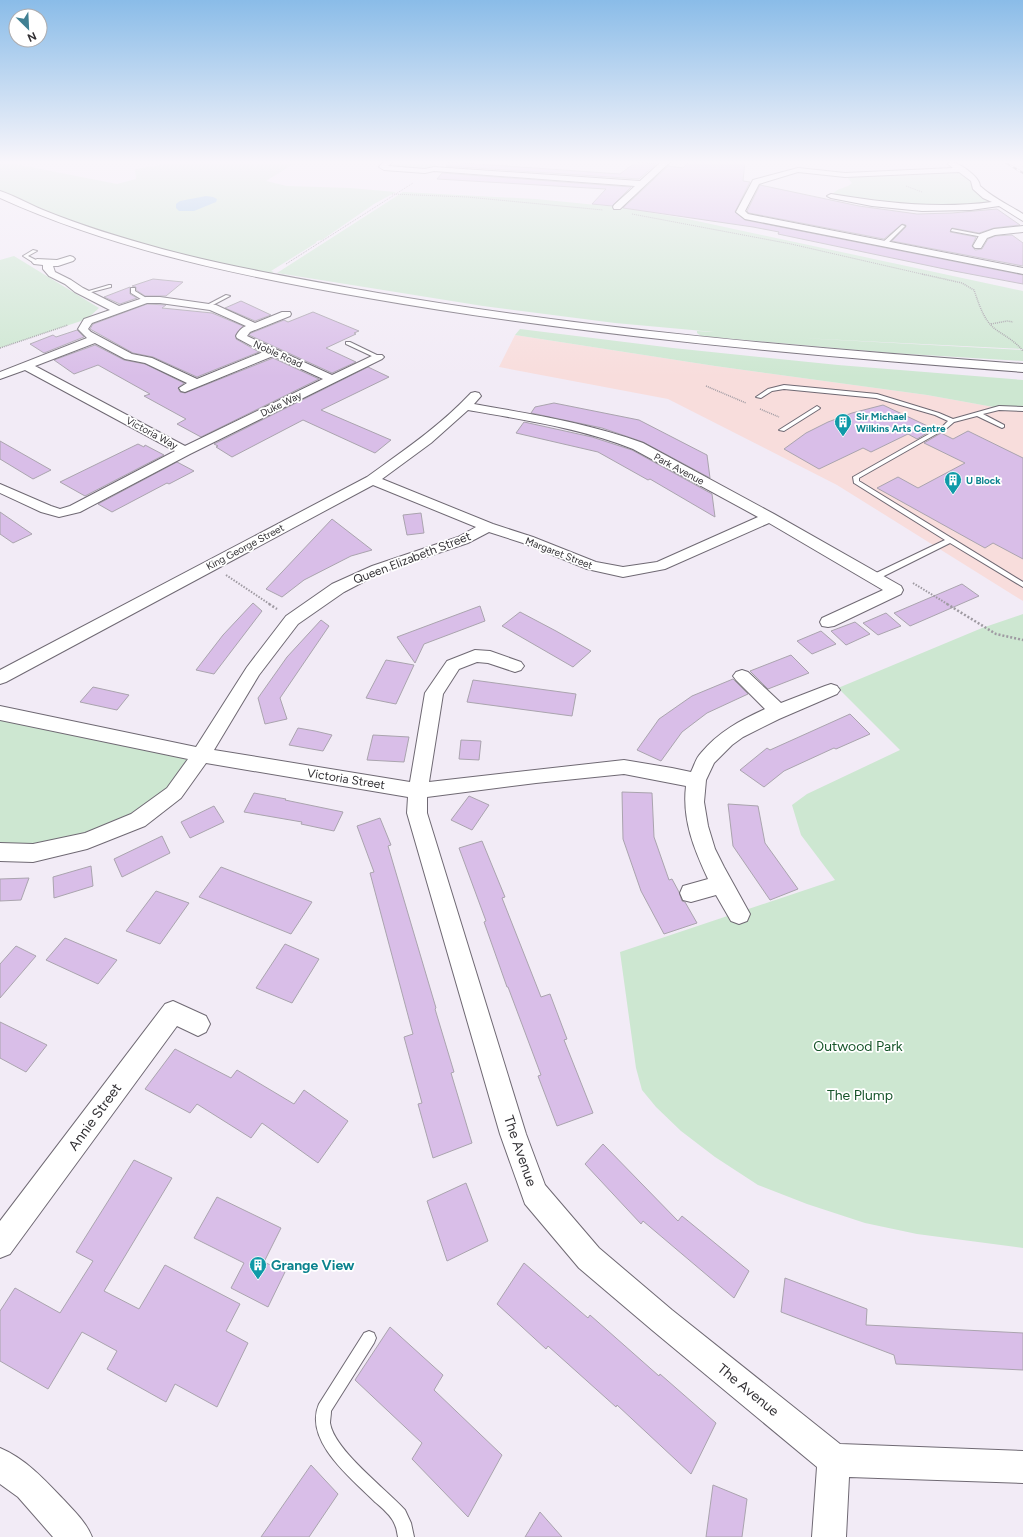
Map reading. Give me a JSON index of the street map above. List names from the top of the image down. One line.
{"streets":{"street":["Noble Road","Duke Way","Victoria Way","Park Avenue","King George Street","Margaret Street","Queen Elizabeth Street","Victoria Street","Annie Street","The Avenue"]},"crossings":[["Noble Road","Duke Way"],["Duke Way","Victoria Way"],["Park Avenue","King George Street"],["Park Avenue","Margaret Street"],["King George Street","Margaret Street"],["Margaret Street","Queen Elizabeth Street"],["Queen Elizabeth Street","Victoria Street"],["Victoria Street","The Avenue"]],"parks":["Outwood Park","The Plump"],"places":{"building":["Sir Michael Wilkins Arts Centre","U Block","Grange View"]},"north":"bottom right"}
